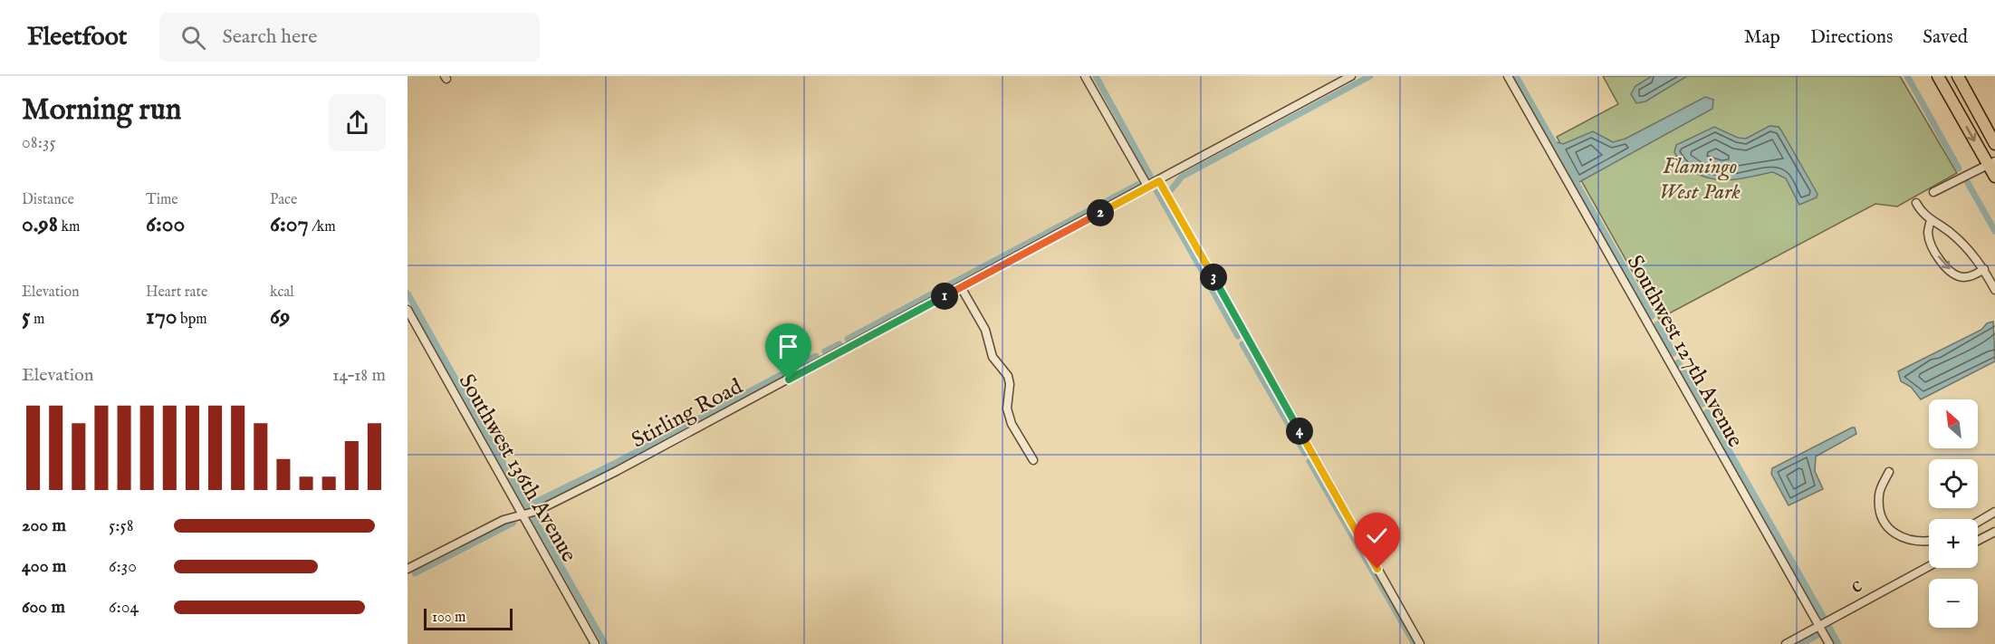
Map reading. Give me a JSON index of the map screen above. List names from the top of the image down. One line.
{"streets":{"street":["Southwest 127th Avenue","Stirling Road","Southwest 136th Avenue","c"]},"crossings":[["Southwest 127th Avenue","c"],["Stirling Road","Southwest 136th Avenue"]],"parks":["Flamingo West Park"],"scale_bar":"100 m","north":"top left","page":{"header":"Fleetfoot","search":"Search here","nav":["Map","Directions","Saved"],"heading":["Morning run","08:35"],"stats":[["Distance","0.98 km"],["Time","6:00"],["Pace","6:07 /km"],["Elevation","5 m"],["Heart rate","170 bpm"],["kcal","69"]],"pins":["2","3","1","4"],"chart":["Elevation","14–18 m"],"map_buttons":["+","−"],"list":[{"name":"200 m","note":"5:58"},{"name":"400 m","note":"6:30"},{"name":"600 m","note":"6:04"}],"scale":"100 m"}}
